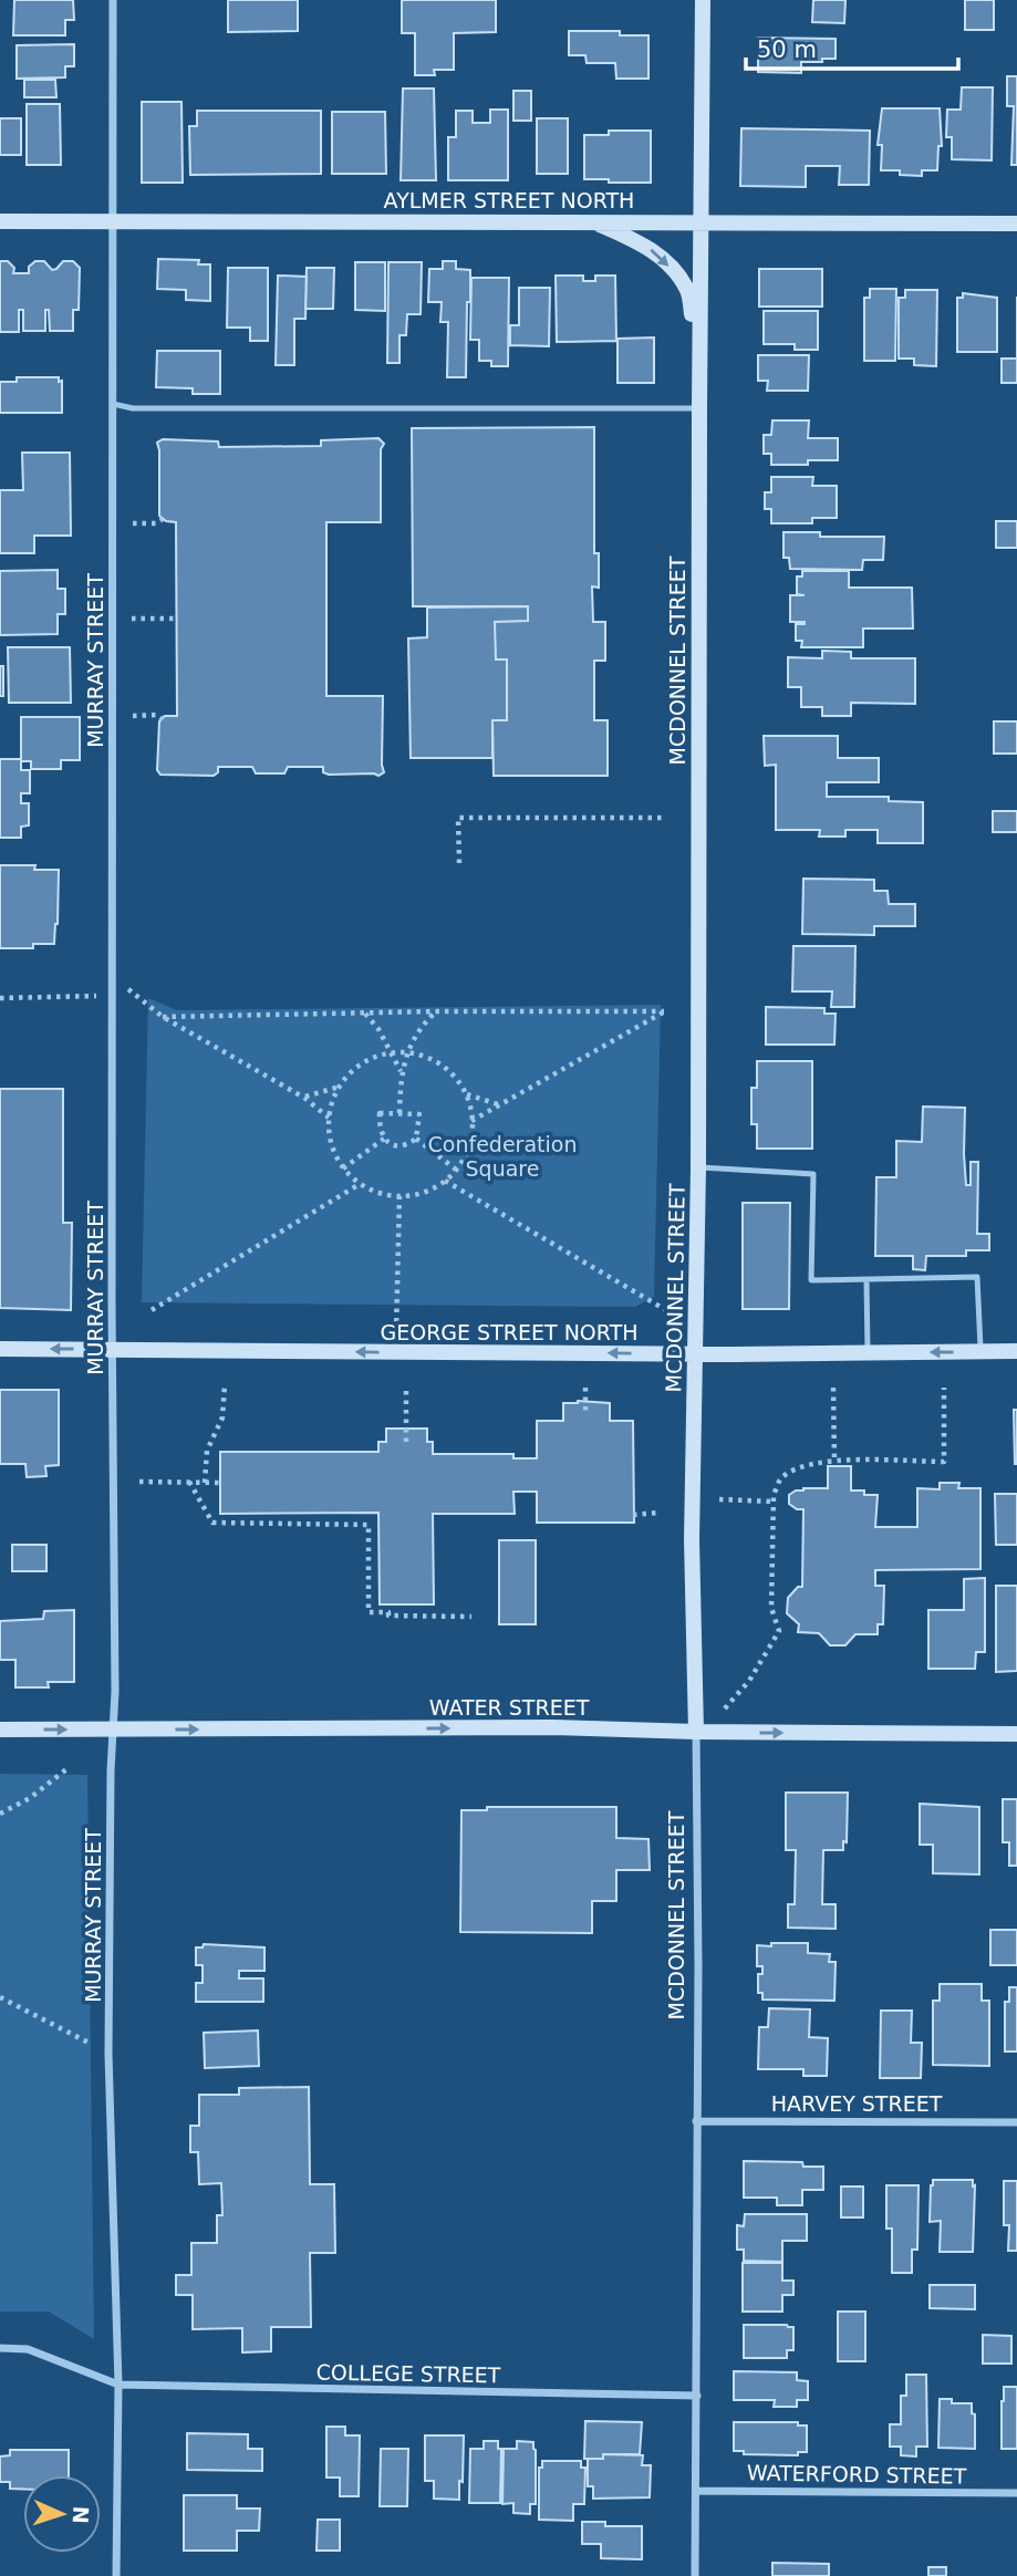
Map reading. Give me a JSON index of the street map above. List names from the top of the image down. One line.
{"streets":{"street":["AYLMER STREET NORTH","MURRAY STREET","MCDONNEL STREET","GEORGE STREET NORTH","WATER STREET","HARVEY STREET","COLLEGE STREET","WATERFORD STREET"]},"crossings":[["AYLMER STREET NORTH","MURRAY STREET"],["AYLMER STREET NORTH","MCDONNEL STREET"],["MURRAY STREET","GEORGE STREET NORTH"],["MURRAY STREET","WATER STREET"],["MURRAY STREET","COLLEGE STREET"],["MCDONNEL STREET","GEORGE STREET NORTH"],["MCDONNEL STREET","WATER STREET"],["MCDONNEL STREET","HARVEY STREET"],["MCDONNEL STREET","COLLEGE STREET"],["MCDONNEL STREET","WATERFORD STREET"]],"one_way":["GEORGE STREET NORTH","WATER STREET"],"parks":["Confederation Square"],"scale_bar":"50 m","north":"right"}
